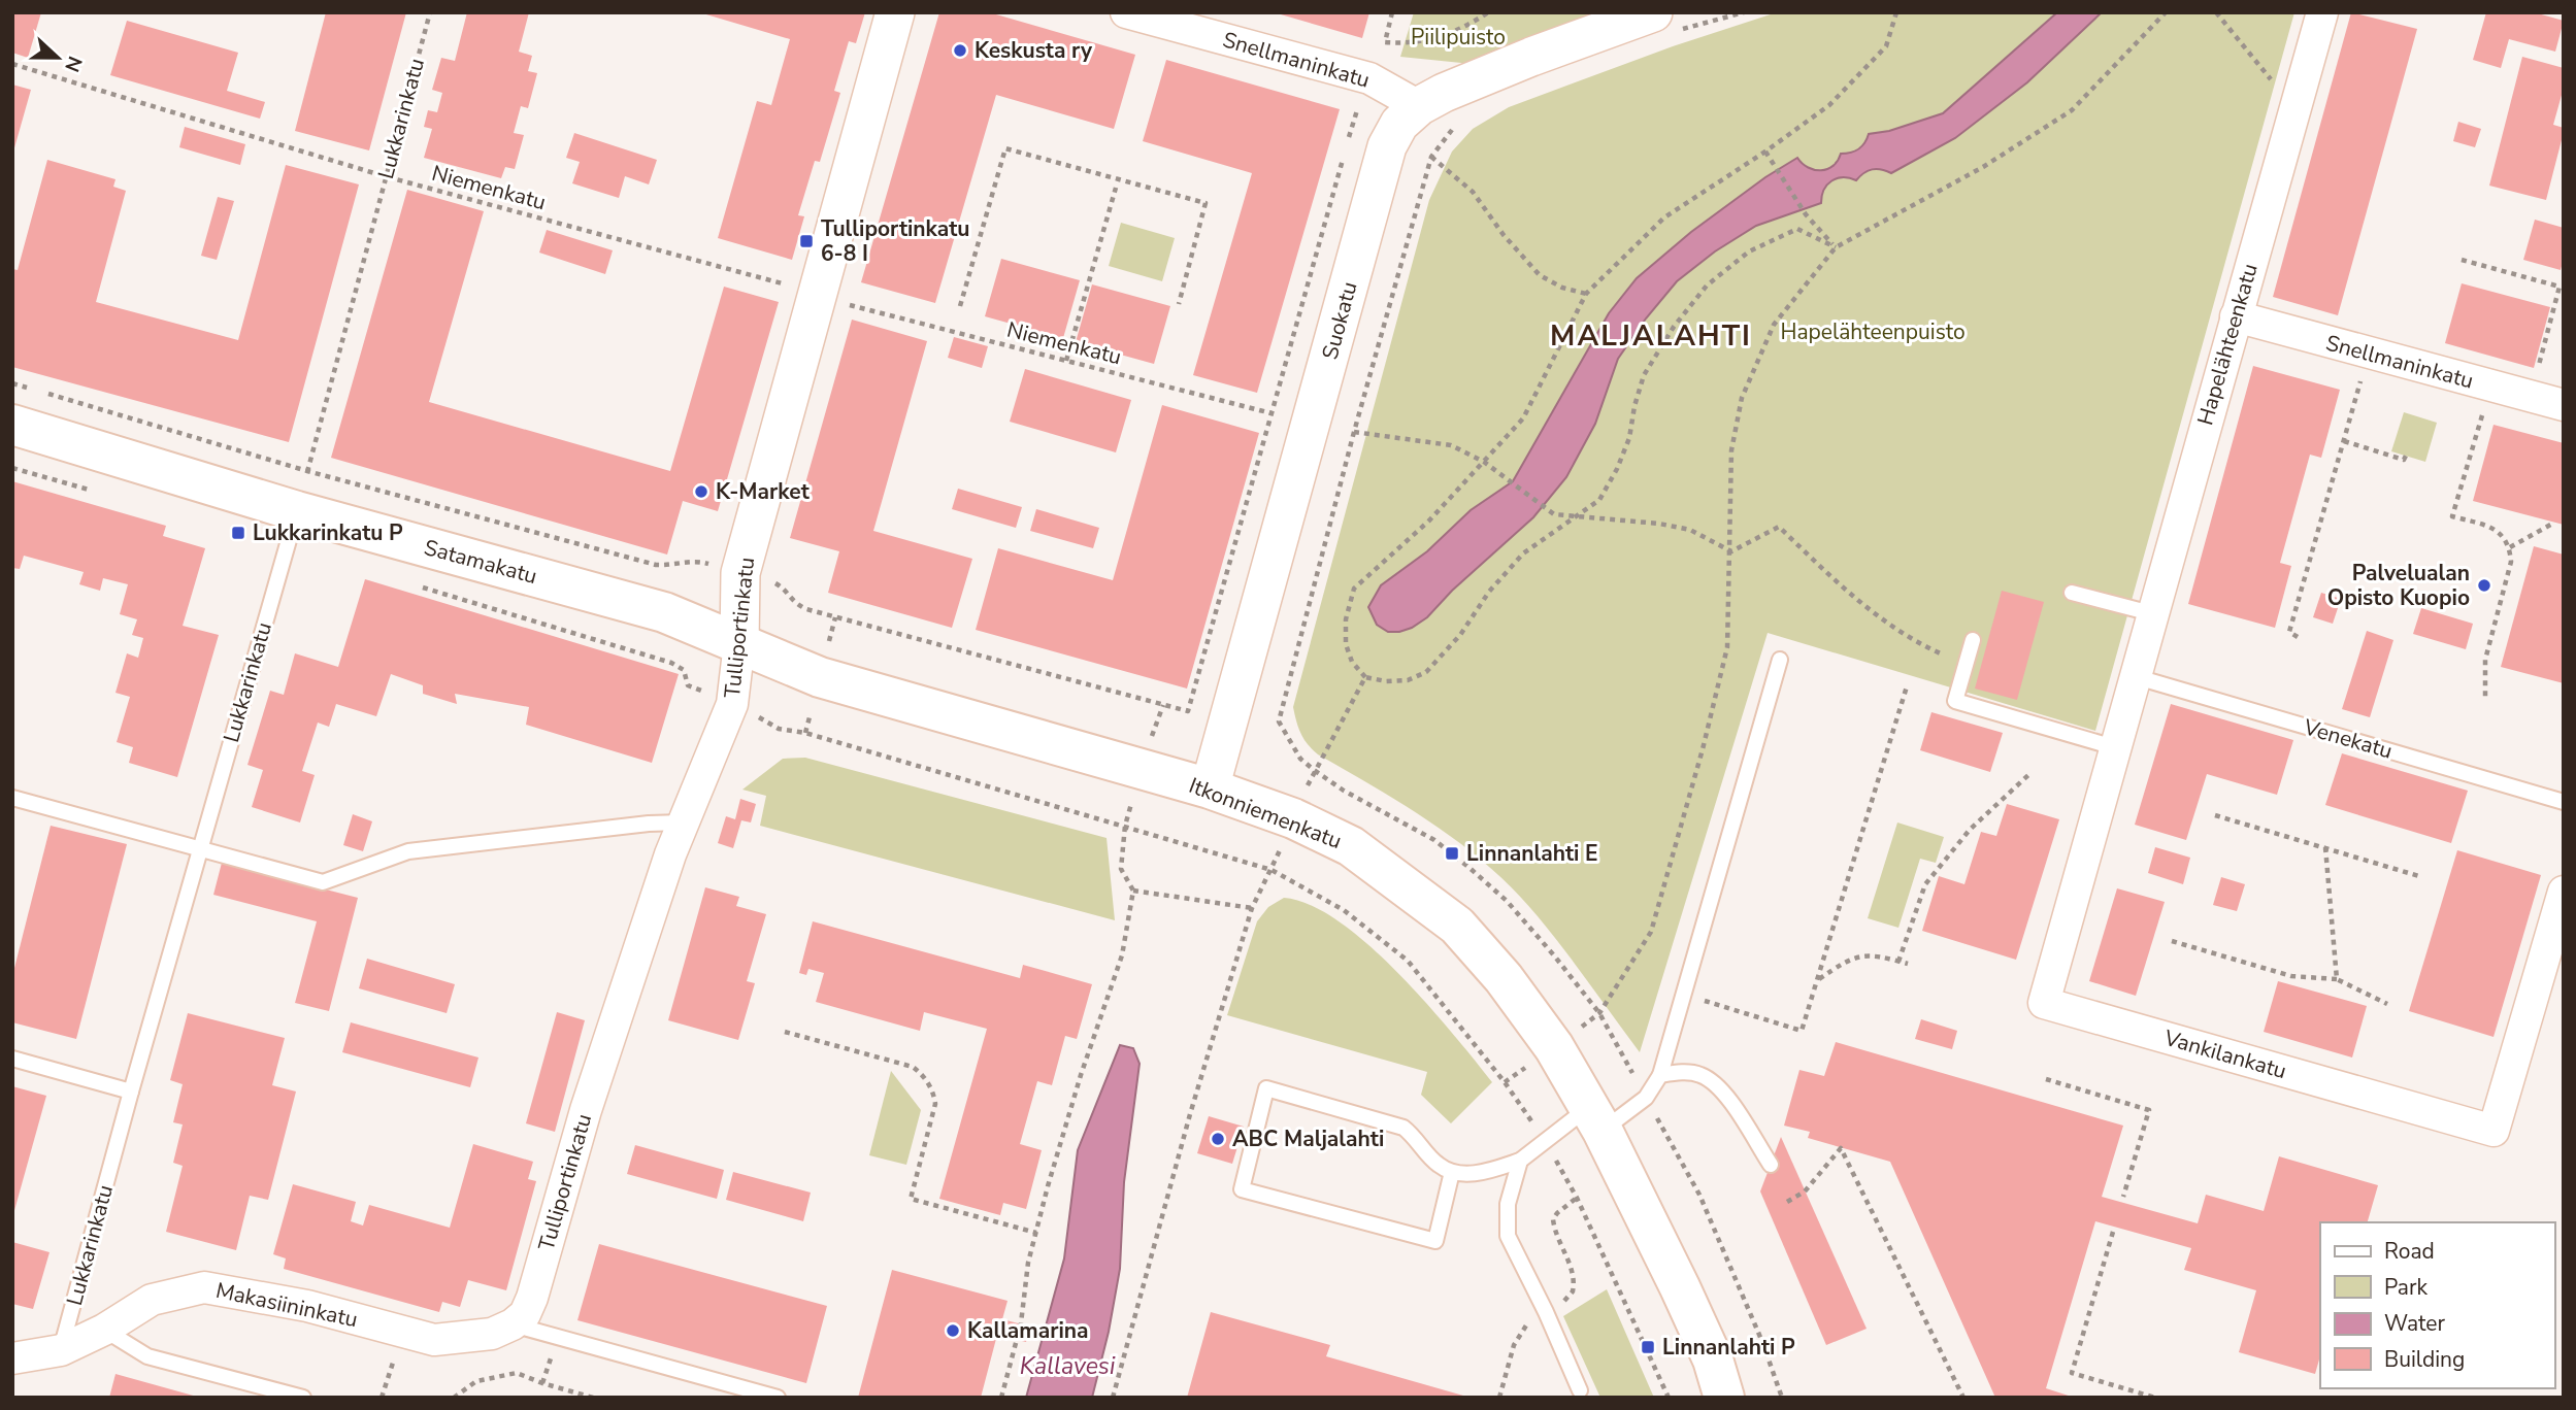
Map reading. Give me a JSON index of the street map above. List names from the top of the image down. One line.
{"streets":{"main road":["Satamakatu","Itkonniemenkatu"],"street":["Snellmaninkatu","Suokatu","Hapelähteenkatu","Tulliportinkatu","Vankilankatu","Makasiininkatu"],"lane":["Lukkarinkatu","Venekatu"],"path":["Niemenkatu"]},"crossings":[["Snellmaninkatu","Suokatu"],["Snellmaninkatu","Hapelähteenkatu"],["Lukkarinkatu","Niemenkatu"],["Lukkarinkatu","Satamakatu"],["Lukkarinkatu","Makasiininkatu"],["Suokatu","Itkonniemenkatu"],["Hapelähteenkatu","Venekatu"],["Hapelähteenkatu","Vankilankatu"],["Satamakatu","Tulliportinkatu"],["Satamakatu","Itkonniemenkatu"],["Tulliportinkatu","Itkonniemenkatu"],["Tulliportinkatu","Makasiininkatu"],["Venekatu","Vankilankatu"]],"districts":["MALJALAHTI"],"water":["Kallavesi"],"parks":["Piilipuisto","Hapelähteenpuisto"],"places":{"other":["Keskusta ry","K-Market","Palvelualan Opisto Kuopio","ABC Maljalahti","Kallamarina"],"transit":["Tulliportinkatu 6-8 I","Lukkarinkatu P","Linnanlahti E","Linnanlahti P"]},"legend":["Road","Park","Water","Building"],"north":"right"}
